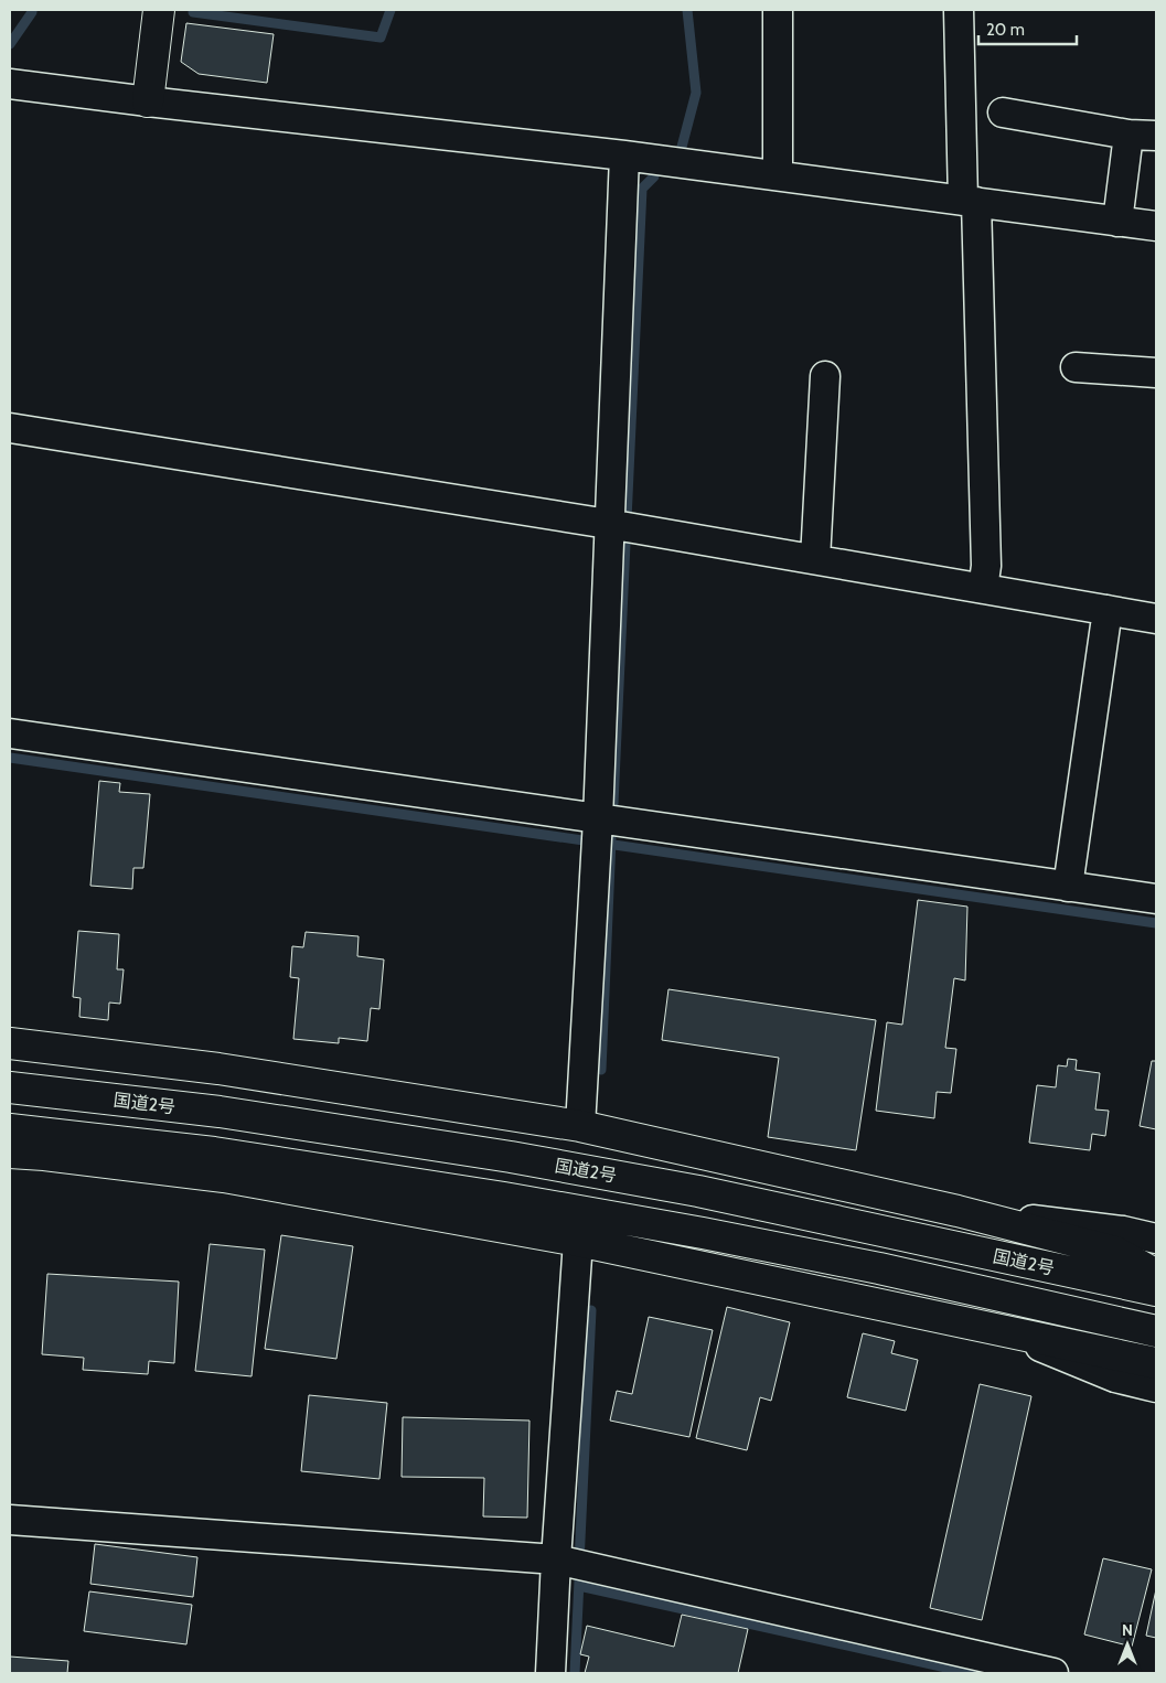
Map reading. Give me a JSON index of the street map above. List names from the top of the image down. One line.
{"streets":{"main road":["国道2号"]},"scale_bar":"20 m","north":"top"}
